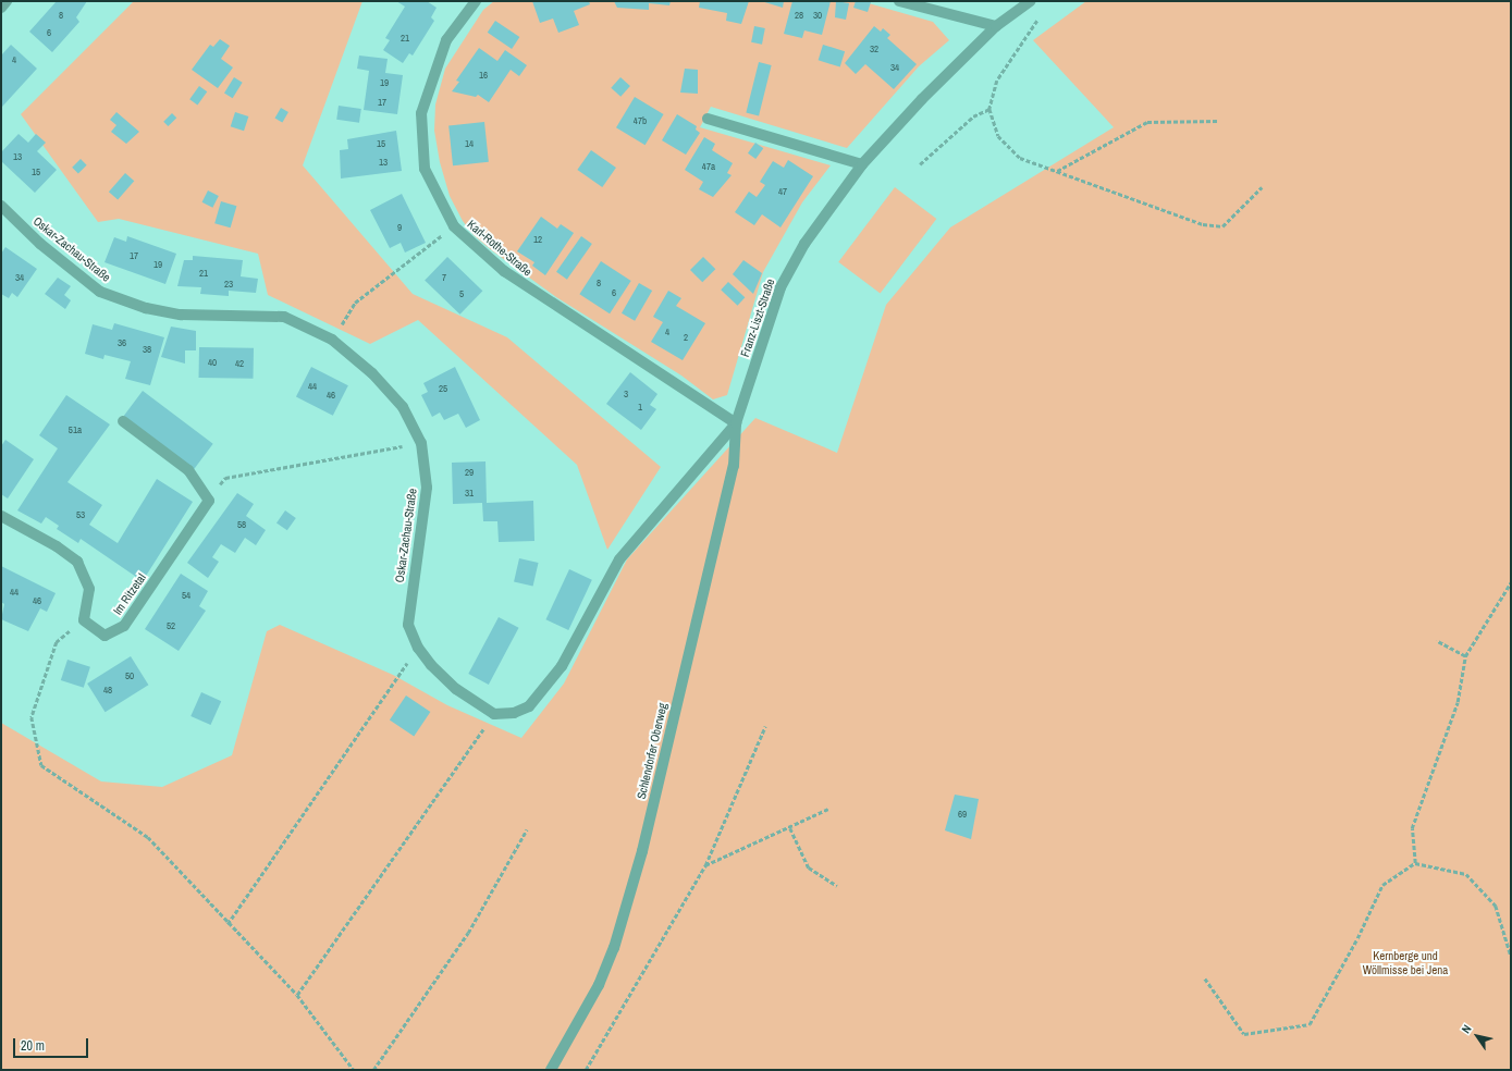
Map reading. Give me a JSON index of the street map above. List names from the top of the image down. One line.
{"streets":{"street":["Karl-Rothe-Straße","Oskar-Zachau-Straße","Franz-Liszt-Straße","Im Ritzetal","Schlendorfer Oberweg"]},"crossings":[["Karl-Rothe-Straße","Franz-Liszt-Straße"],["Karl-Rothe-Straße","Schlendorfer Oberweg"],["Franz-Liszt-Straße","Schlendorfer Oberweg"]],"parks":["Kernberge und Wöllmisse bei Jena"],"house_numbers":["8","28","30","6","21","32","4","34","16","19","17","47b","15","14","13","13","47a","15","47","9","12","17","19","21","34","7","8","23","6","5","4","2","36","38","40","42","44","25","3","46","1","51a","29","31","53","58","44","54","46","52","50","48","69"],"scale_bar":"20 m","north":"top left"}
